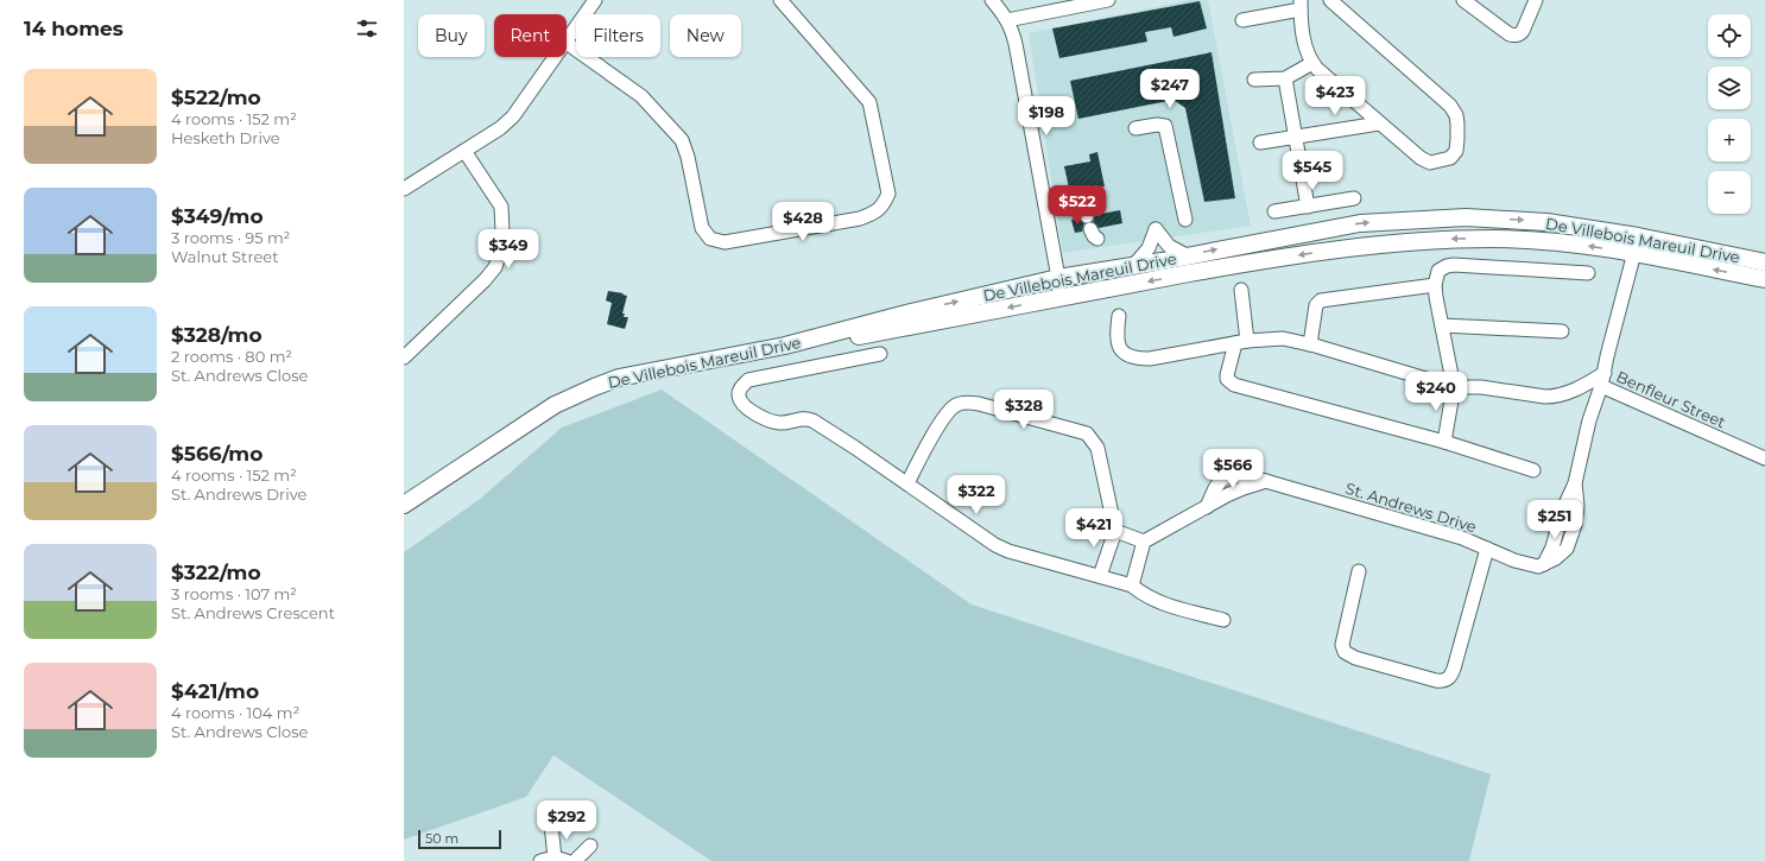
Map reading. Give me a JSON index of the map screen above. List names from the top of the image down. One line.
{"streets":{"main road":["De Villebois Mareuil Drive"],"street":["Benfleur Street","St. Andrews Drive"]},"crossings":[["De Villebois Mareuil Drive","Benfleur Street"],["Benfleur Street","St. Andrews Drive"]],"scale_bar":"50 m","page":{"heading":"14 homes","map_buttons":["+","−"],"chip":["Buy","Rent","Filters","New"],"list":[{"name":"$522/mo","note":"4 rooms · 152 m² · Hesketh Drive"},{"name":"$349/mo","note":"3 rooms · 95 m² · Walnut Street"},{"name":"$328/mo","note":"2 rooms · 80 m² · St. Andrews Close"},{"name":"$566/mo","note":"4 rooms · 152 m² · St. Andrews Drive"},{"name":"$322/mo","note":"3 rooms · 107 m² · St. Andrews Crescent"},{"name":"$421/mo","note":"4 rooms · 104 m² · St. Andrews Close"}],"price":["$247","$423","$198","$545","$522","$428","$349","$240","$328","$566","$322","$251","$421","$292"],"scale":"50 m"}}
